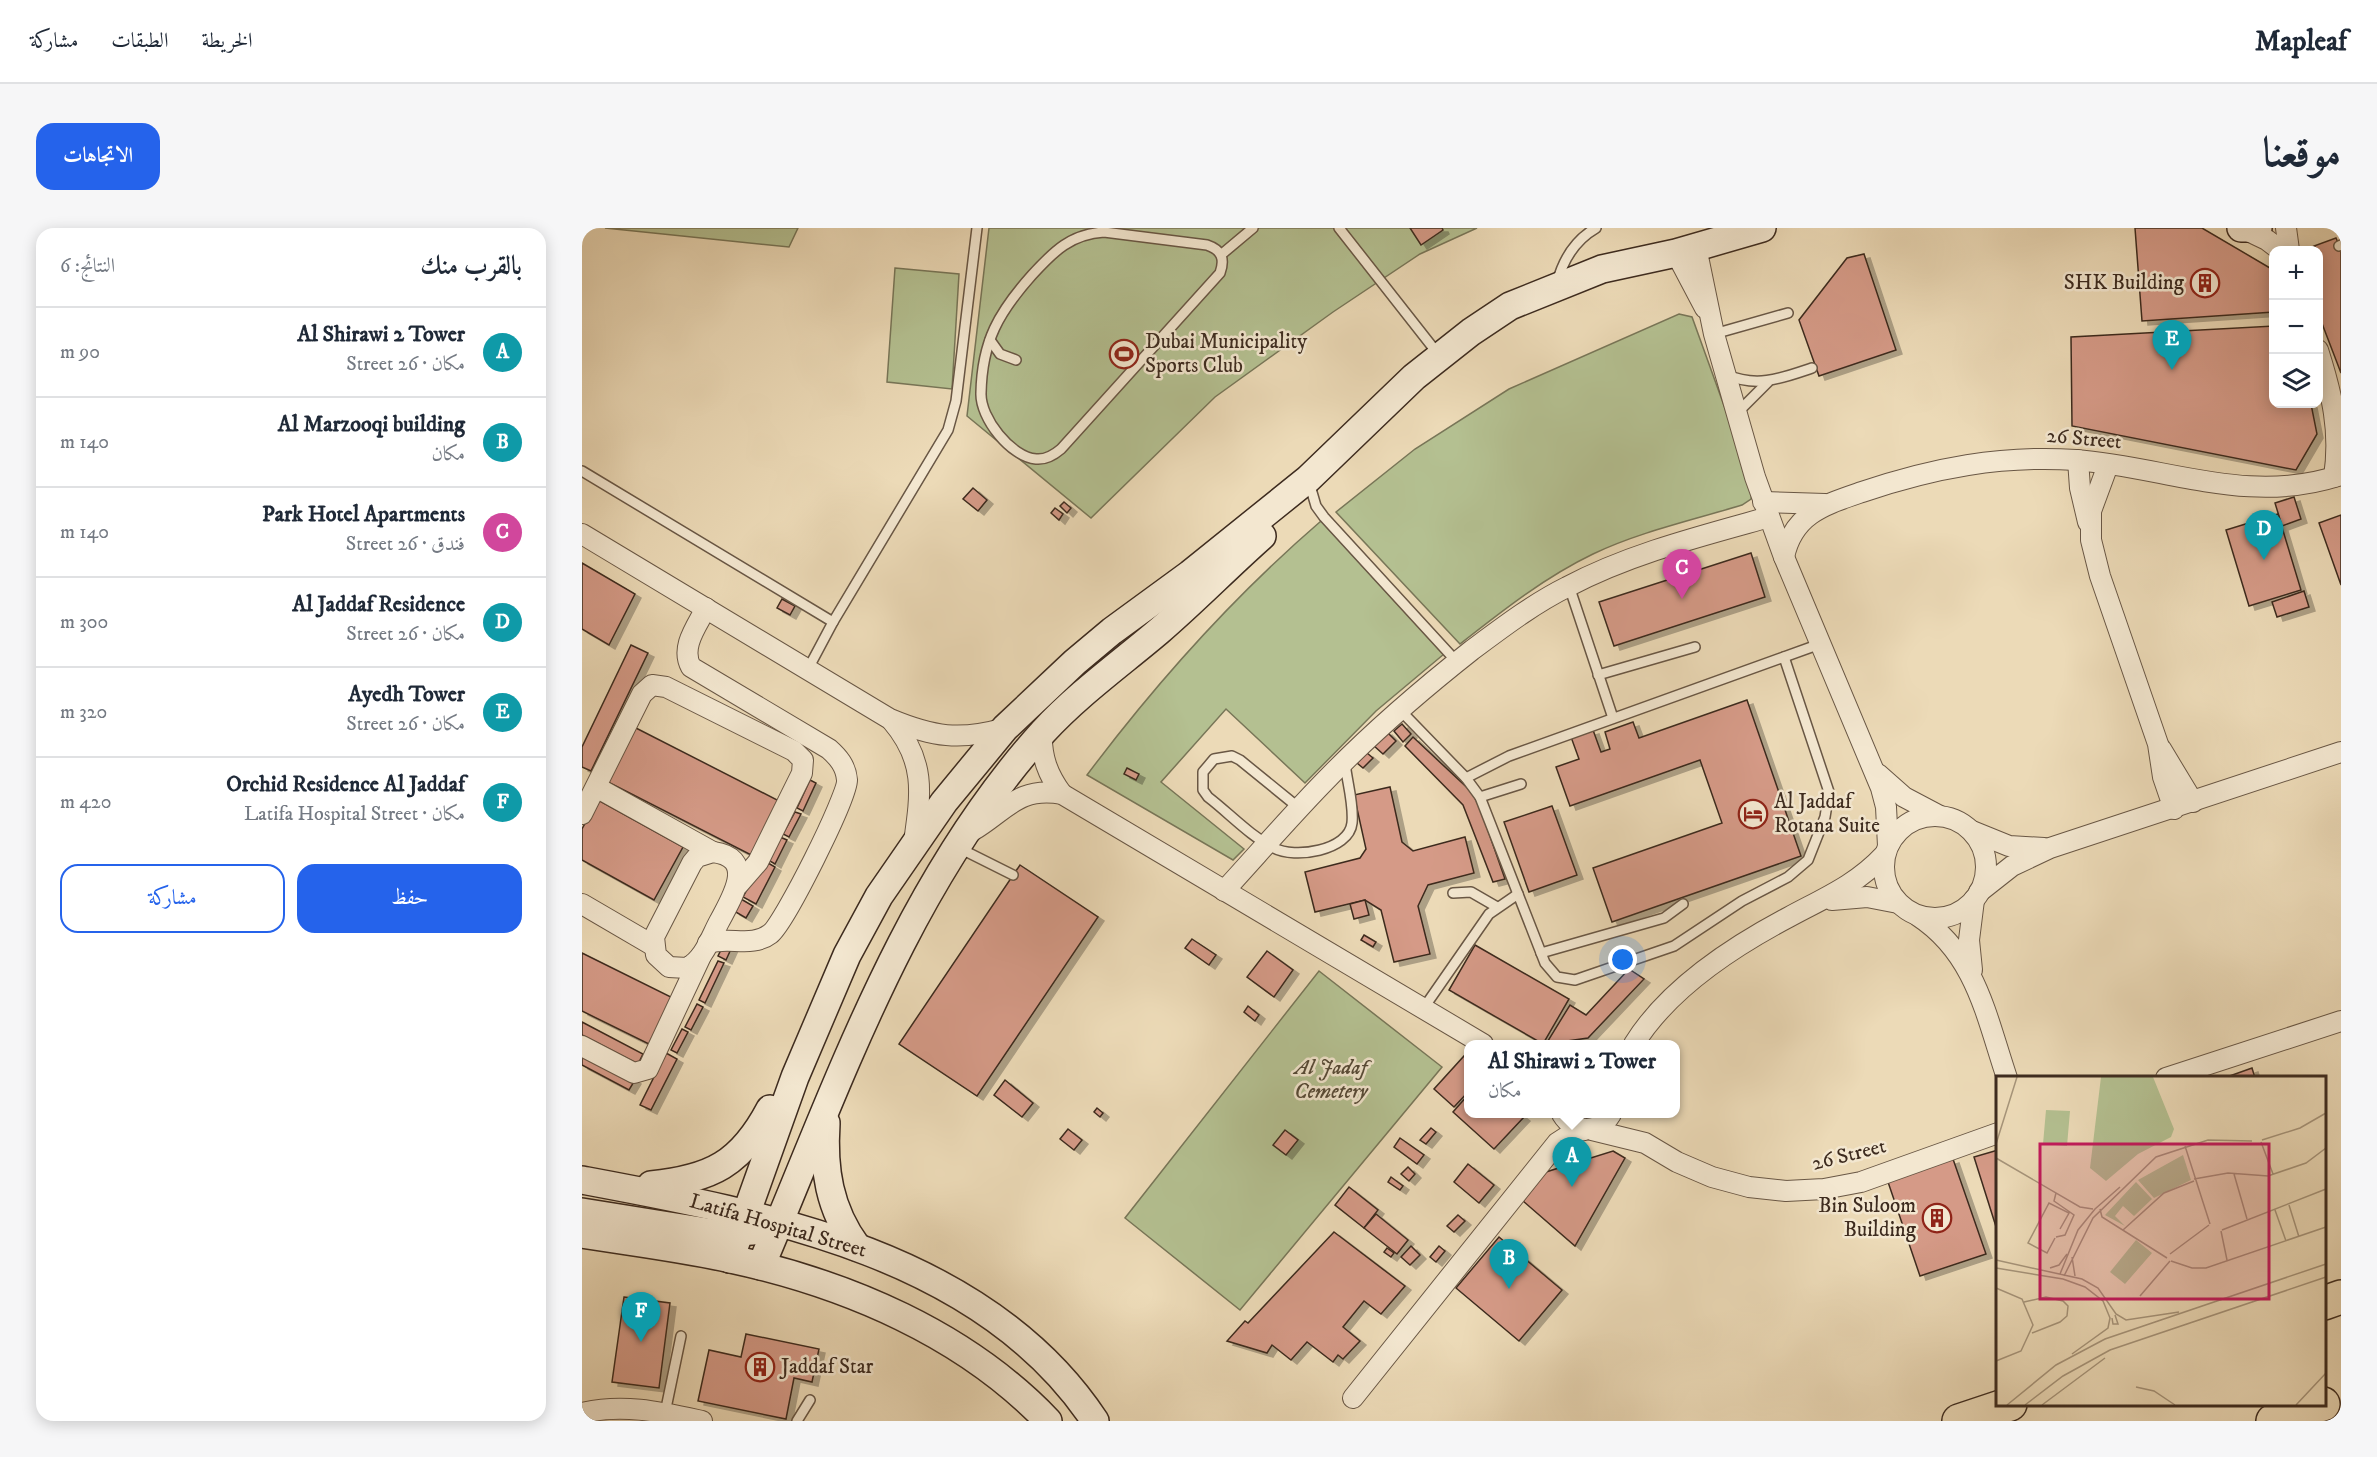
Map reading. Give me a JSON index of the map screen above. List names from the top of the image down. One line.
{"streets":{"street":["26 Street","Latifa Hospital Street"]},"parks":["Al Jadaf Cemetery"],"places":{"building":["SHK Building","Bin Suloom Building","Jaddaf Star"],"sports":["Dubai Municipality Sports Club"],"hotel":["Al Jaddaf Rotana Suite"]},"page":{"header":"Mapleaf","nav":["الخريطة","الطبقات","مشاركة"],"title":"موقعنا","buttons":["الاتجاهات",["حفظ","مشاركة"]],"heading":["بالقرب منك","النتائج: 6"],"map_buttons":["+","−"],"list":[{"mark":"A","name":"Al Shirawi 2 Tower","note":"مكان · 26 Street","value":"90 m"},{"mark":"B","name":"Al Marzooqi building","note":"مكان","value":"140 m"},{"mark":"C","name":"Park Hotel Apartments","note":"فندق · 26 Street","value":"140 m"},{"mark":"D","name":"Al Jaddaf Residence","note":"مكان · 26 Street","value":"300 m"},{"mark":"E","name":"Ayedh Tower","note":"مكان · 26 Street","value":"320 m"},{"mark":"F","name":"Orchid Residence Al Jaddaf","note":"مكان · Latifa Hospital Street","value":"420 m"}],"pins":["E","D","C","A","B","F"],"popup":["Al Shirawi 2 Tower","مكان"]}}
